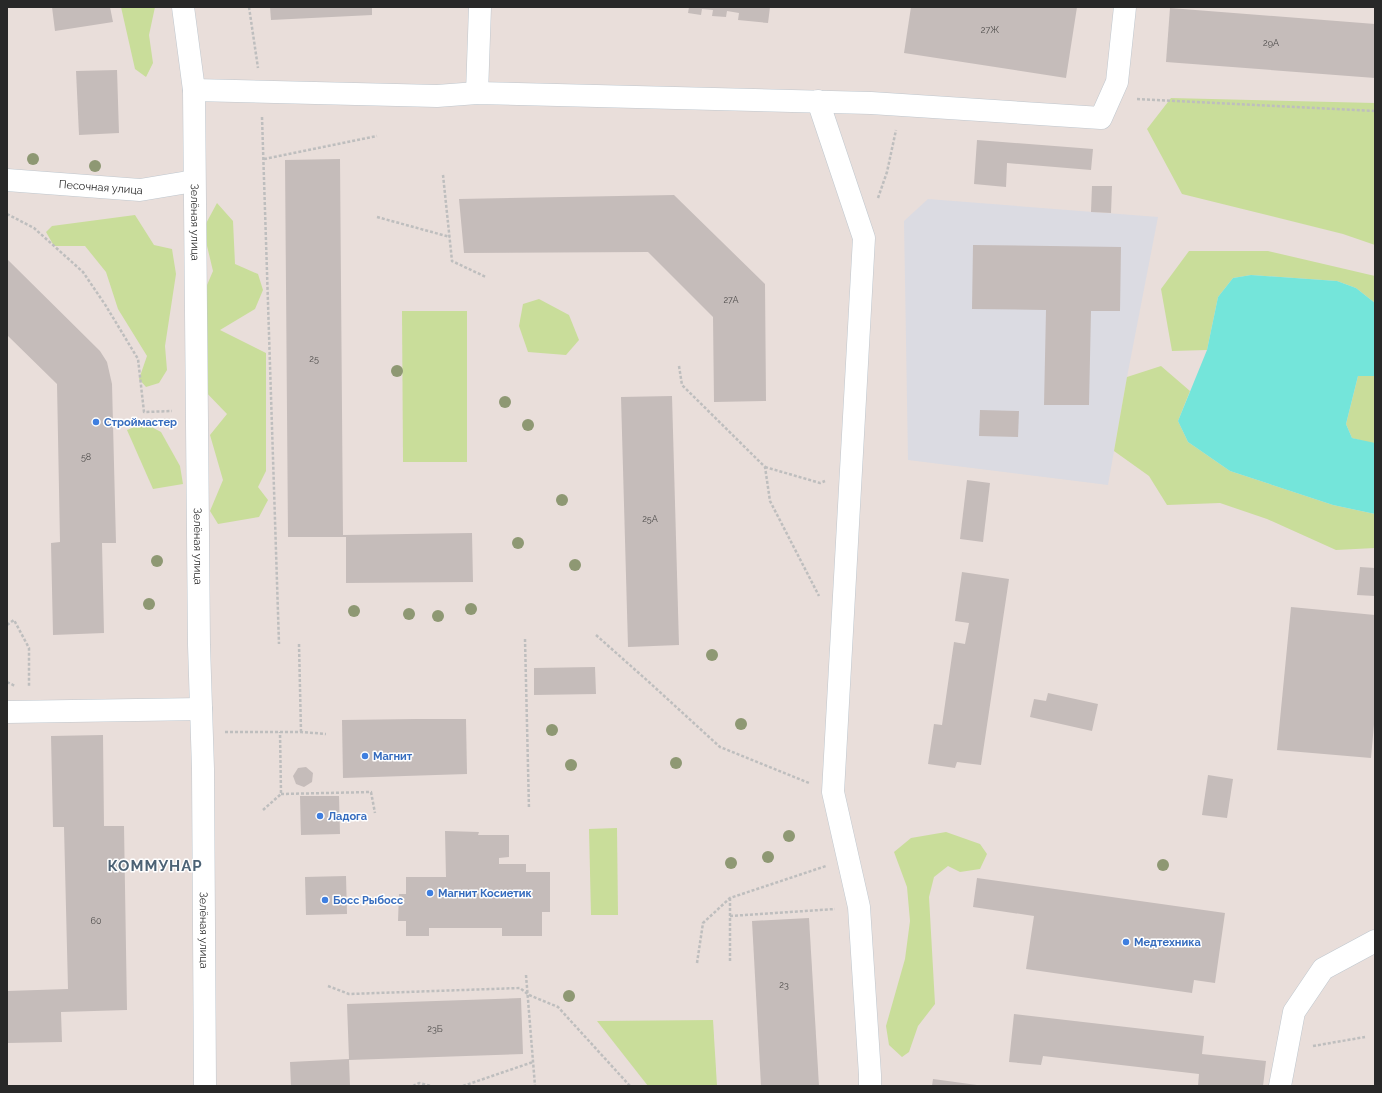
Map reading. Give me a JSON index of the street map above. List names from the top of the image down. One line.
{"streets":{"street":["Песочная улица","Зелёная улица"]},"crossings":[["Песочная улица","Зелёная улица"]],"districts":["КОММУНАР"],"places":["Строймастер","Магнит","Ладога","Магнит Косиетик","Босс Рыбосс","Медтехника"],"house_numbers":["27Ж","29А","27А","25","58","25А","60","23","23Б"]}
